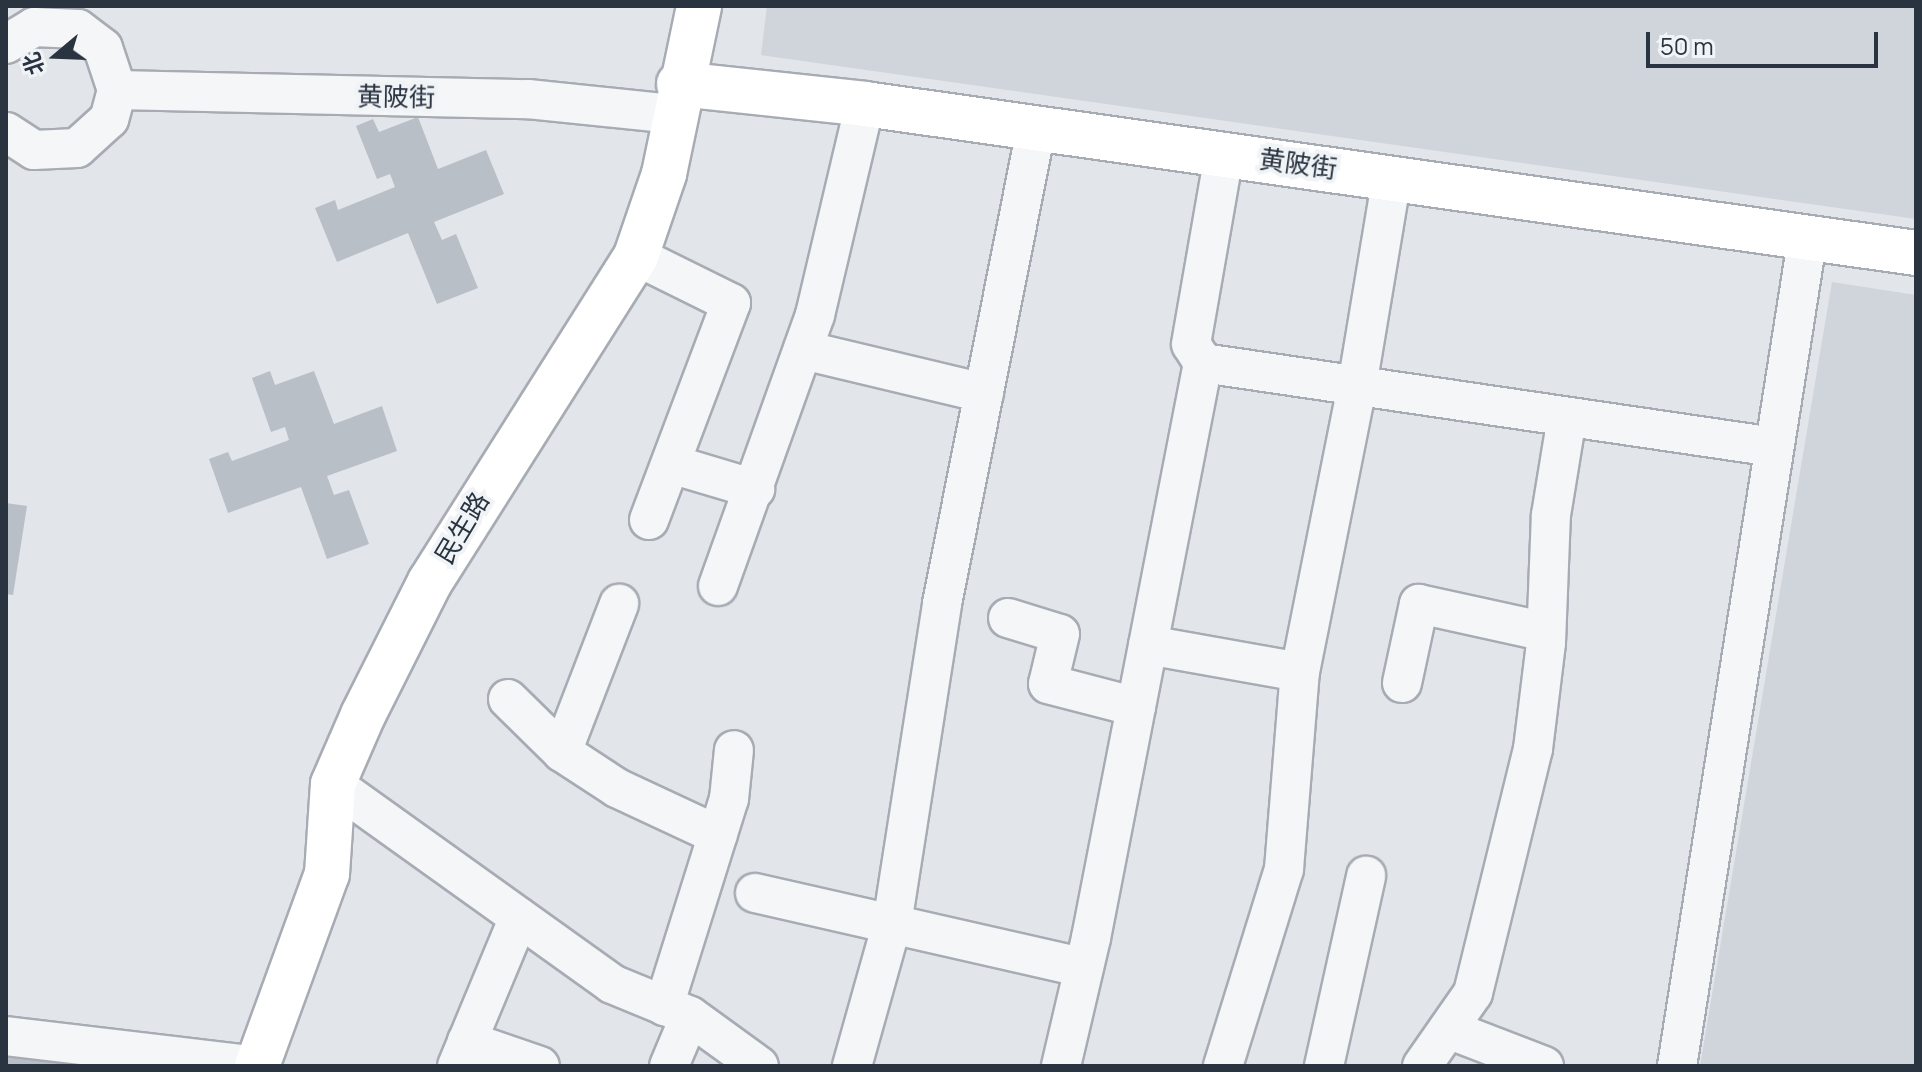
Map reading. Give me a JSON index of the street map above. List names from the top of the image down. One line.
{"streets":{"street":["黄陂街","民生路"]},"crossings":[["黄陂街","民生路"]],"scale_bar":"50 m","north":"left"}
